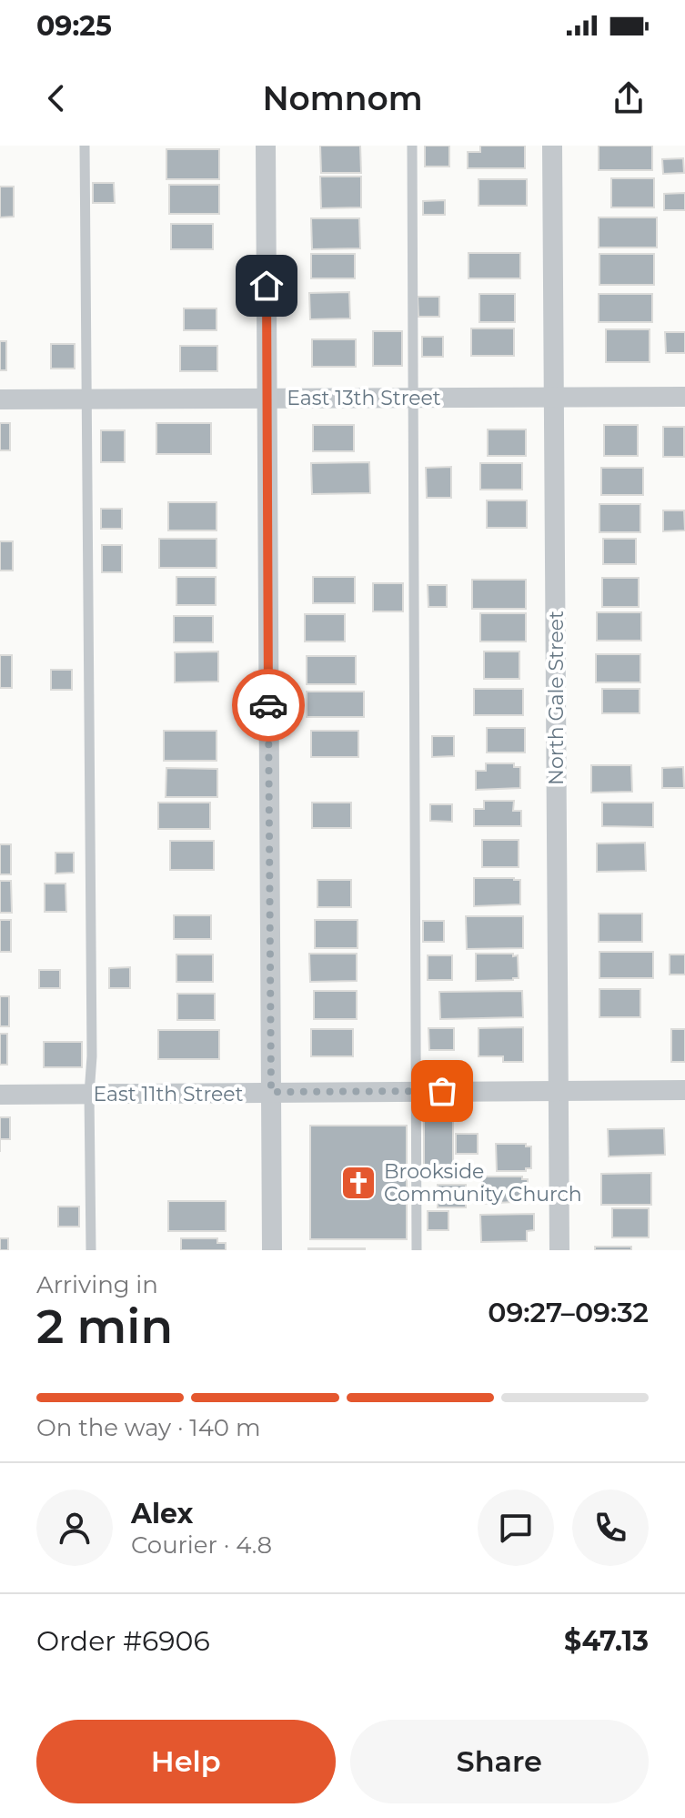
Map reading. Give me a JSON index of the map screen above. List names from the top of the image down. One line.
{"streets":{"street":["East 13th Street","North Gale Street","East 11th Street"]},"crossings":[["East 13th Street","North Gale Street"],["North Gale Street","East 11th Street"]],"places":{"church":["Brookside Community Church"]},"page":{"status":"09:25","header":"Nomnom","heading":["2 min","Arriving in","09:27–09:32"],"panel":["Alex","Courier · 4.8","Order #6906","$47.13"],"bar":"On the way · 140 m","buttons":["Help","Share"]}}
